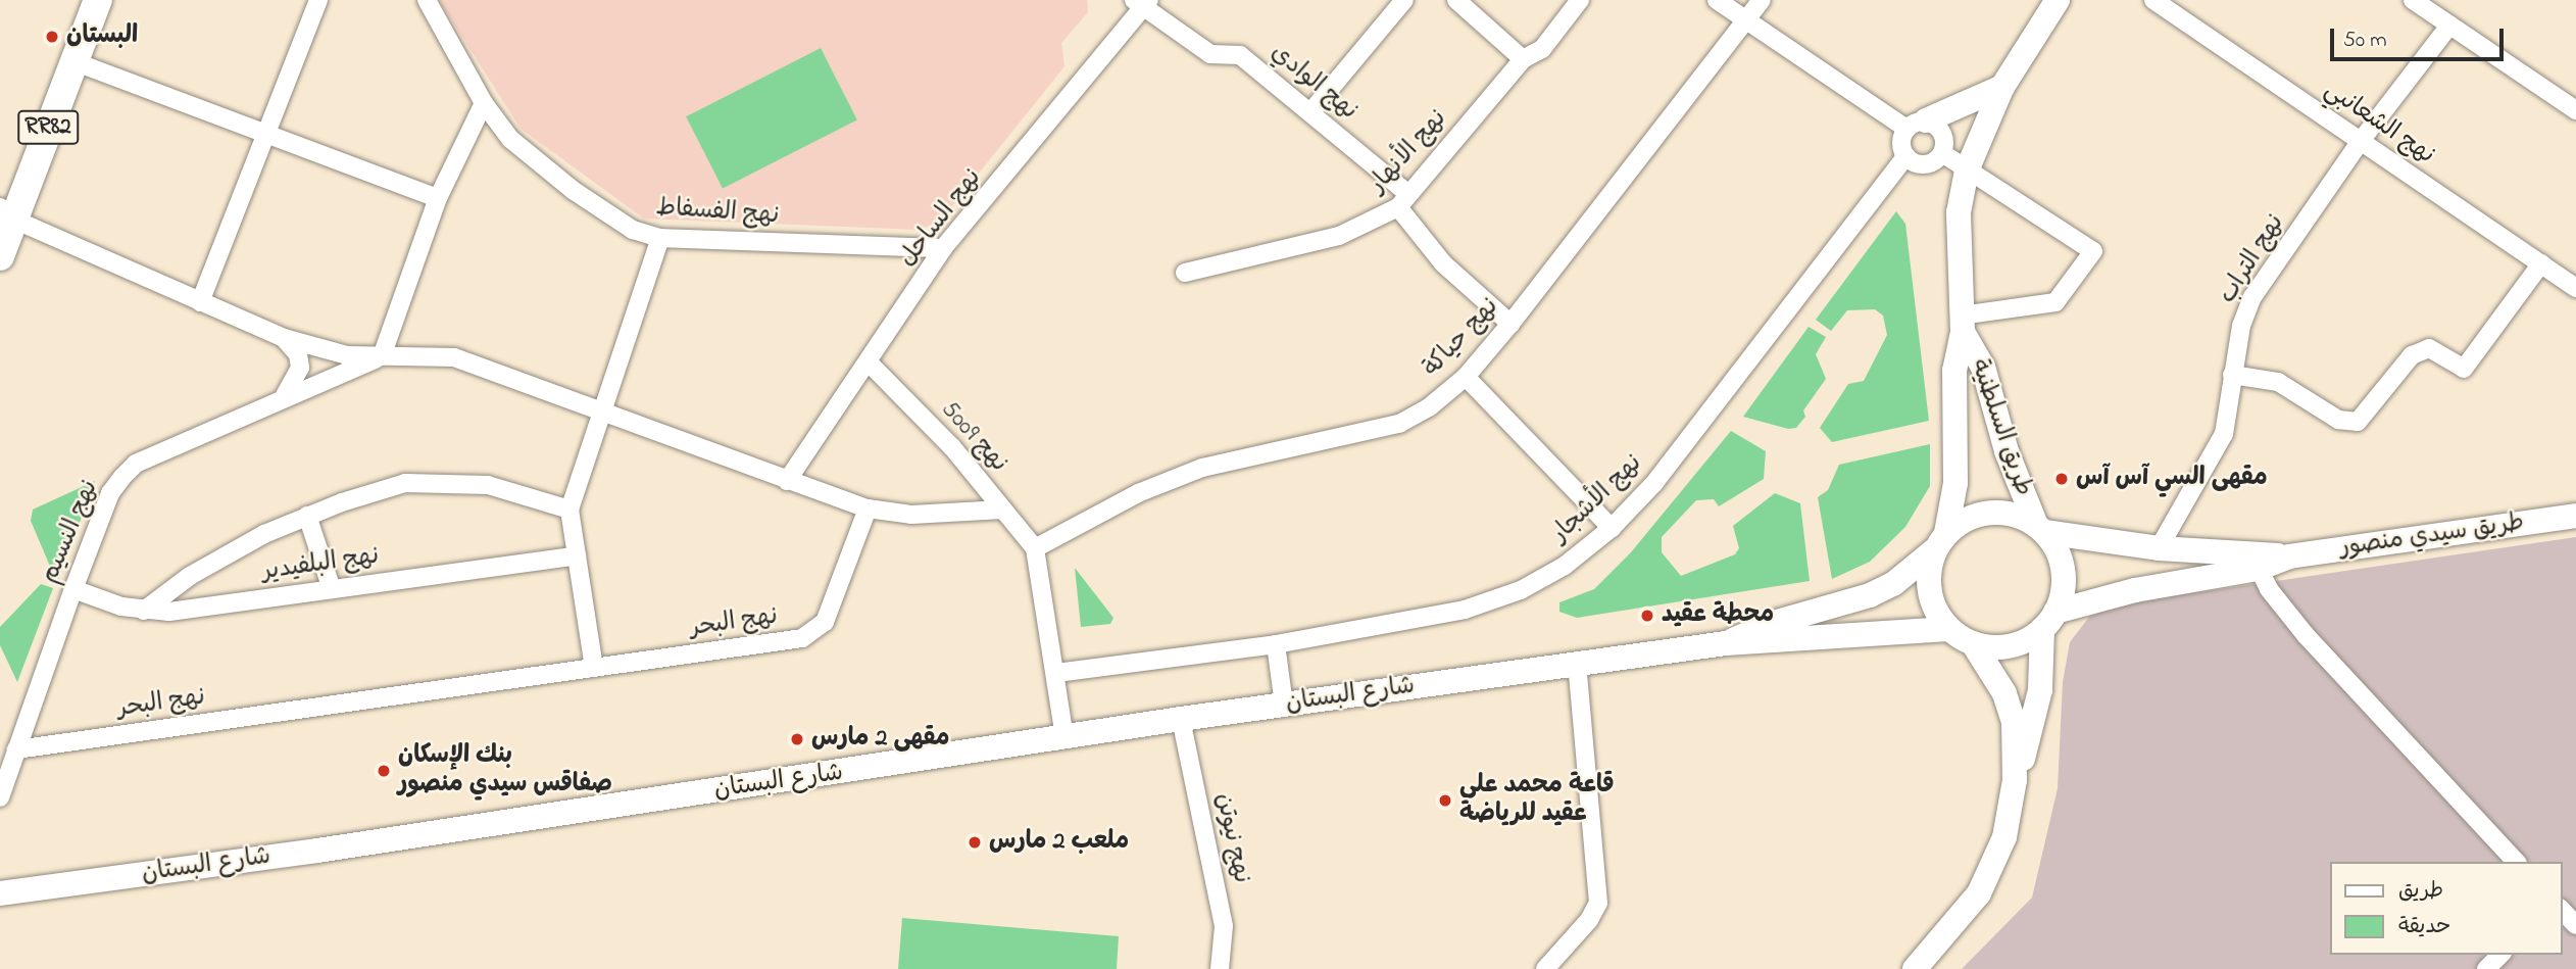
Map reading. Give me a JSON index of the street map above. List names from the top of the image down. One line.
{"streets":{"main road":["RR82","طريق السلطنية","طريق سيدي منصور","شارع البستان"],"street":["نهج الوادي","نهج الشعانبي","نهج الأنهار","نهج الفسفاط","نهج الساحل","نهج التراب","نهج حياكة","نهج 5009","نهج الأشجار","نهج النسيم","نهج البلفيدير","نهج البحر","نهج نيوتن"]},"crossings":[["نهج الوادي","نهج الأنهار"],["نهج الوادي","نهج الساحل"],["نهج الوادي","نهج حياكة"],["نهج الشعانبي","نهج التراب"],["نهج الفسفاط","نهج الساحل"],["نهج الساحل","نهج 5009"],["نهج التراب","طريق سيدي منصور"],["نهج حياكة","نهج 5009"],["طريق السلطنية","طريق سيدي منصور"],["طريق السلطنية","شارع البستان"],["نهج النسيم","نهج البلفيدير"],["نهج النسيم","نهج البحر"],["طريق سيدي منصور","شارع البستان"],["شارع البستان","نهج نيوتن"]],"places":["البستان","مقهى السي آس آس","محطة عقيد","مقهى 2 مارس","بنك الإسكان صفاقس سيدي منصور","قاعة محمد علي عقيد للرياضة","ملعب 2 مارس"],"legend":["طريق","حديقة"],"scale_bar":"50 m"}
